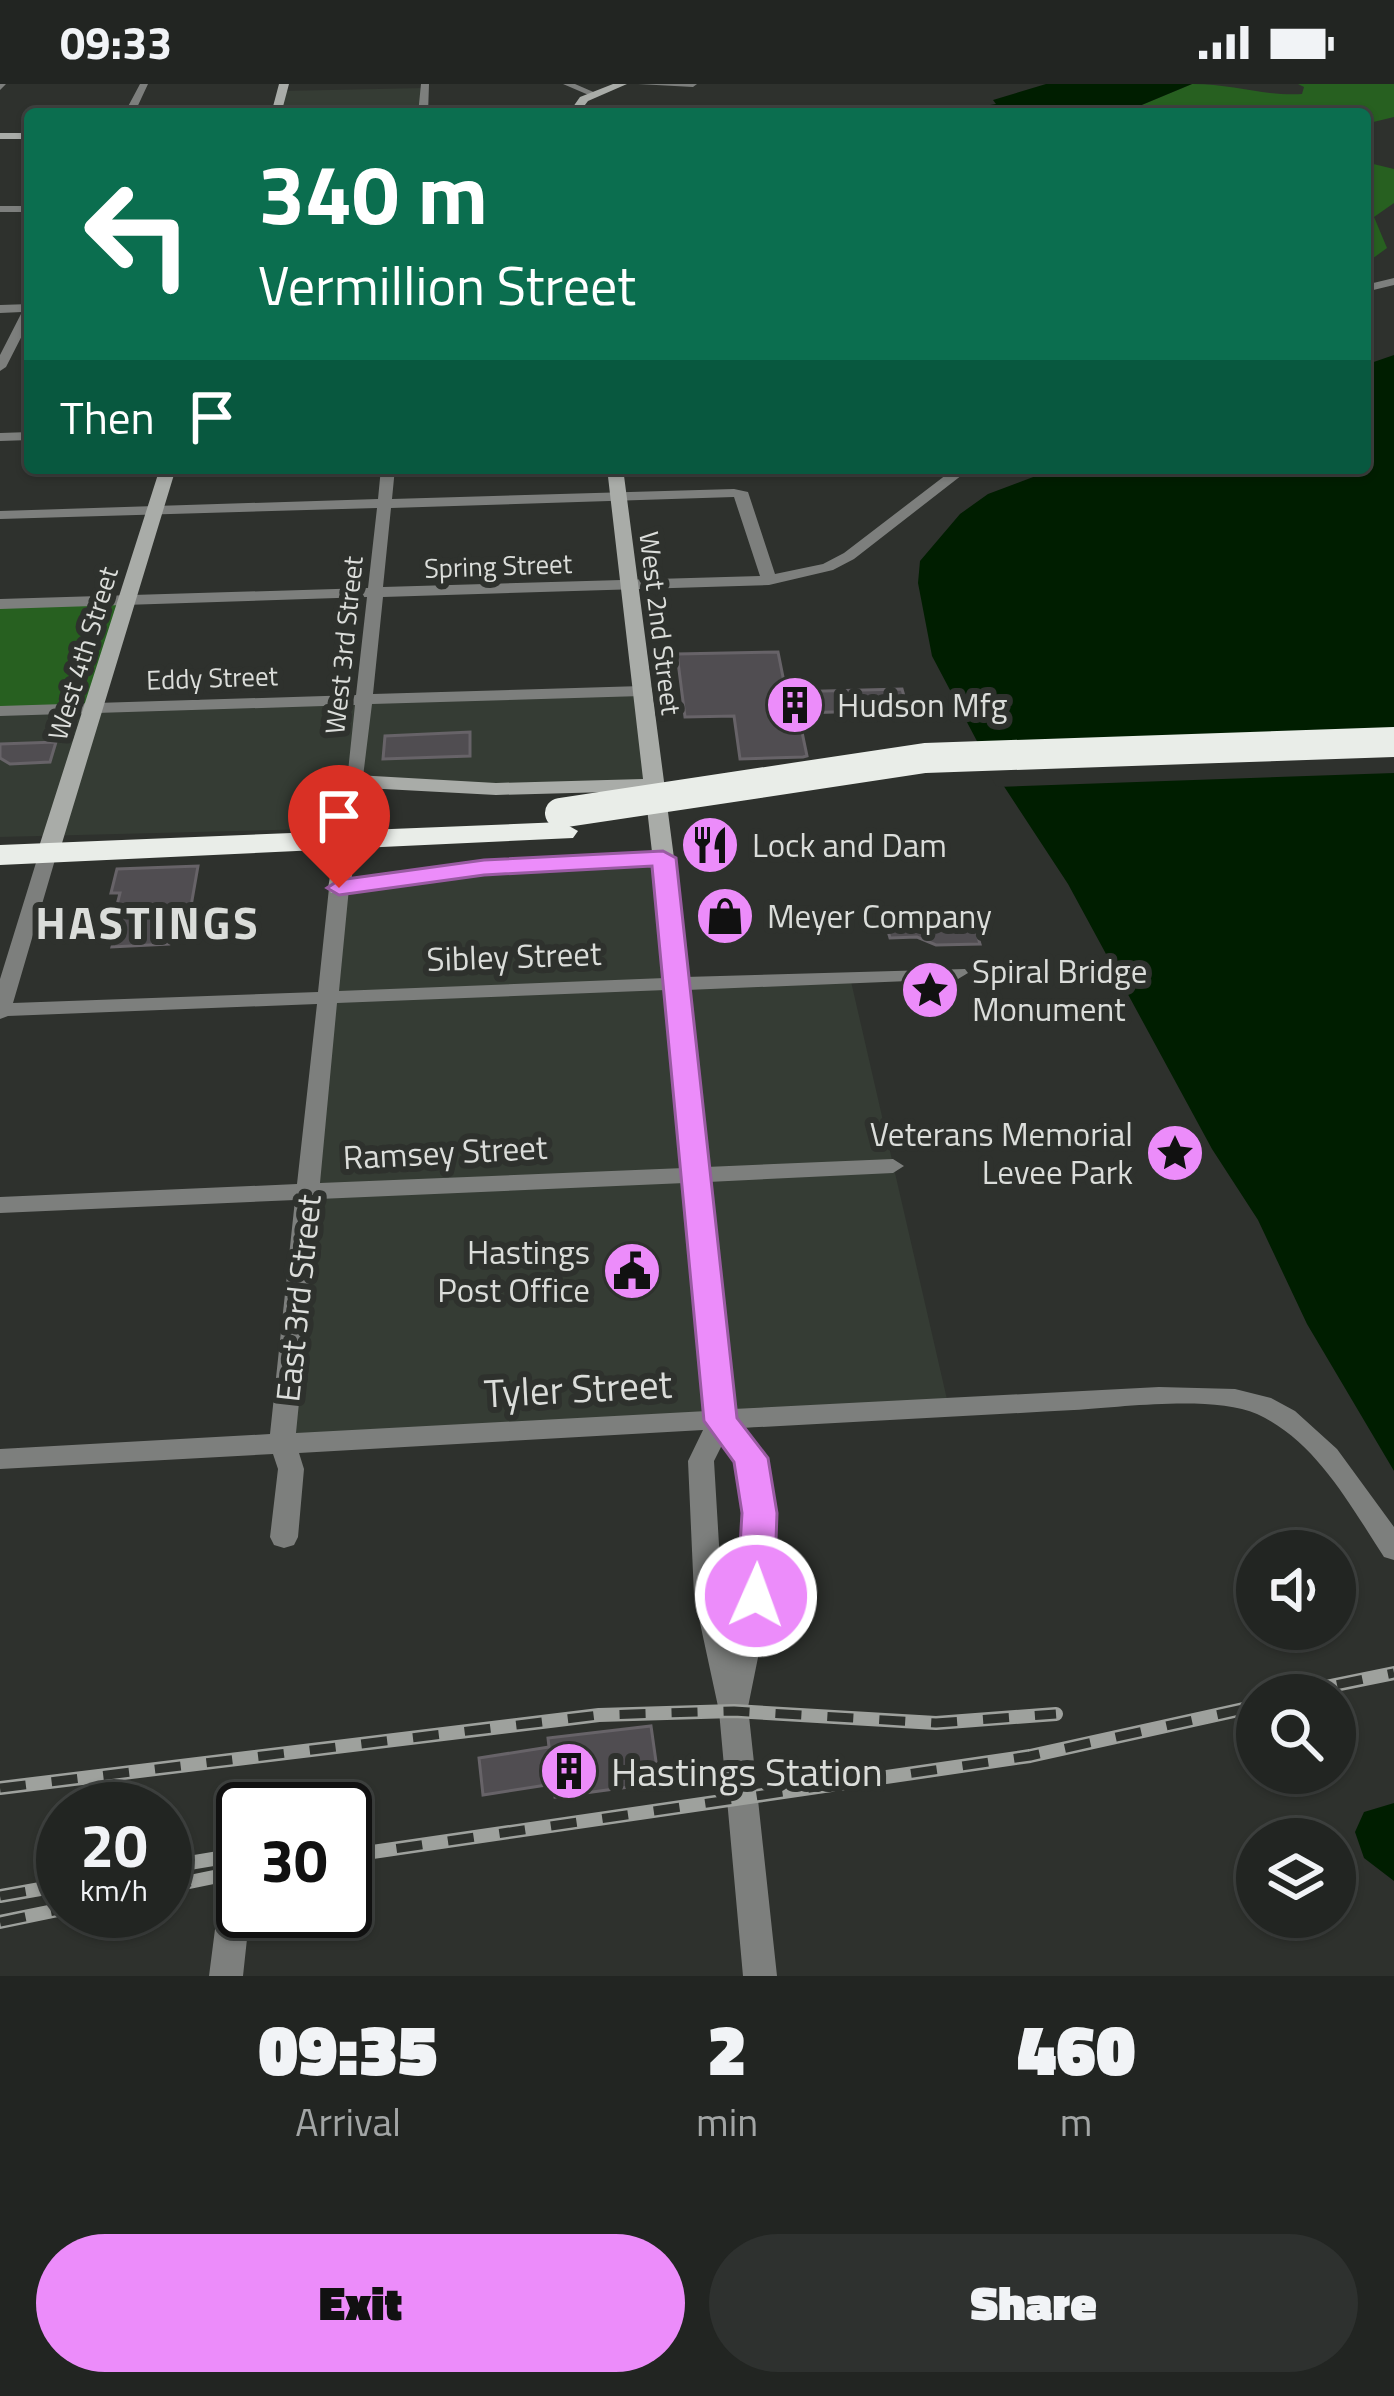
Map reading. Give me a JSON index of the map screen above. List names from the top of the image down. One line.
{"streets":{"street":["Spring Street","West 2nd Street","West 3rd Street","West 4th Street","Eddy Street","Sibley Street","Ramsey Street","East 3rd Street","Tyler Street"]},"crossings":[["Spring Street","West 2nd Street"],["Spring Street","West 3rd Street"],["Spring Street","West 4th Street"],["West 2nd Street","Eddy Street"],["West 3rd Street","Eddy Street"],["West 3rd Street","East 3rd Street"],["West 4th Street","Eddy Street"],["Sibley Street","East 3rd Street"],["Ramsey Street","East 3rd Street"],["East 3rd Street","Tyler Street"]],"districts":["HASTINGS"],"places":{"building":["Hudson Mfg","Hastings Station"],"restaurant":["Lock and Dam"],"shop":["Meyer Company"],"place":["Spiral Bridge Monument","Veterans Memorial Levee Park"],"public building":["Hastings Post Office"]},"page":{"status":"09:33","turn":["340 m","Vermillion Street"],"then":"Then","speed":"20 km/h","limit":"30","eta":["09:35","Arrival","2","min","460","m"],"buttons":["Exit","Share"]}}
